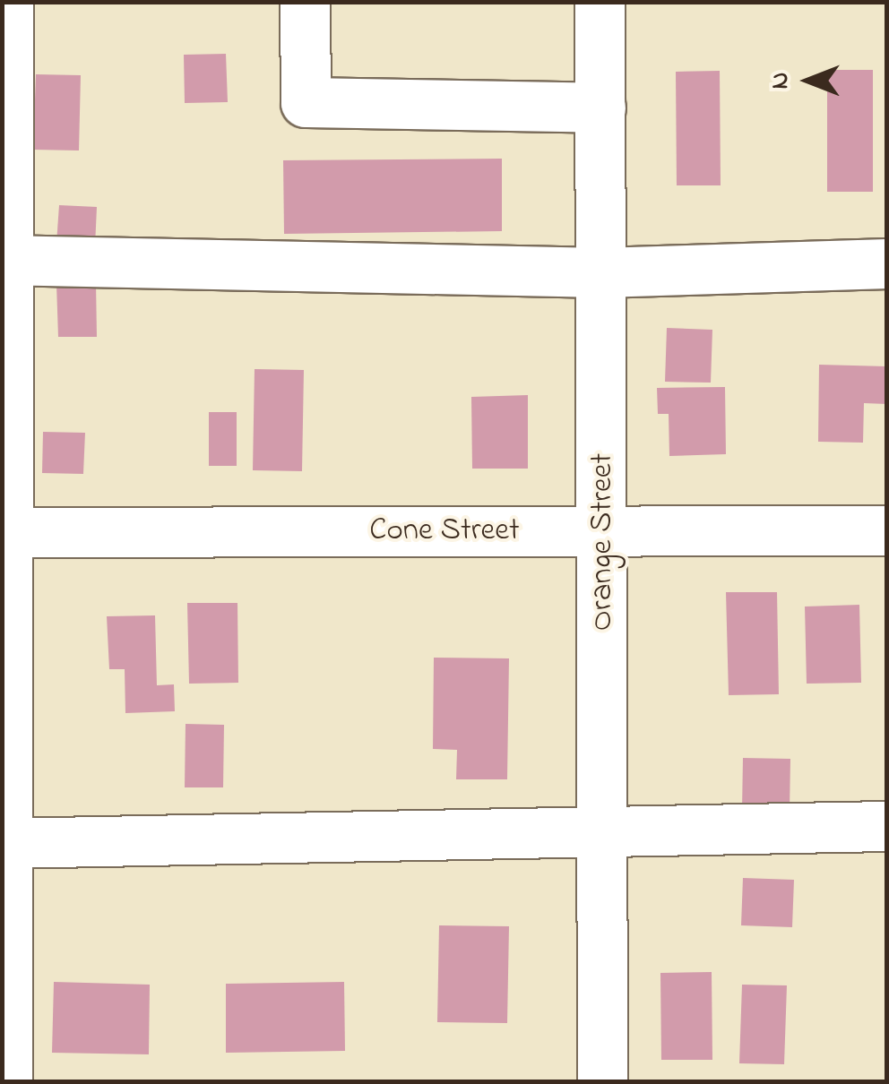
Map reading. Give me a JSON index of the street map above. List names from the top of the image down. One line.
{"streets":{"street":["Cone Street","Orange Street"]},"crossings":[["Cone Street","Orange Street"]],"north":"left"}
